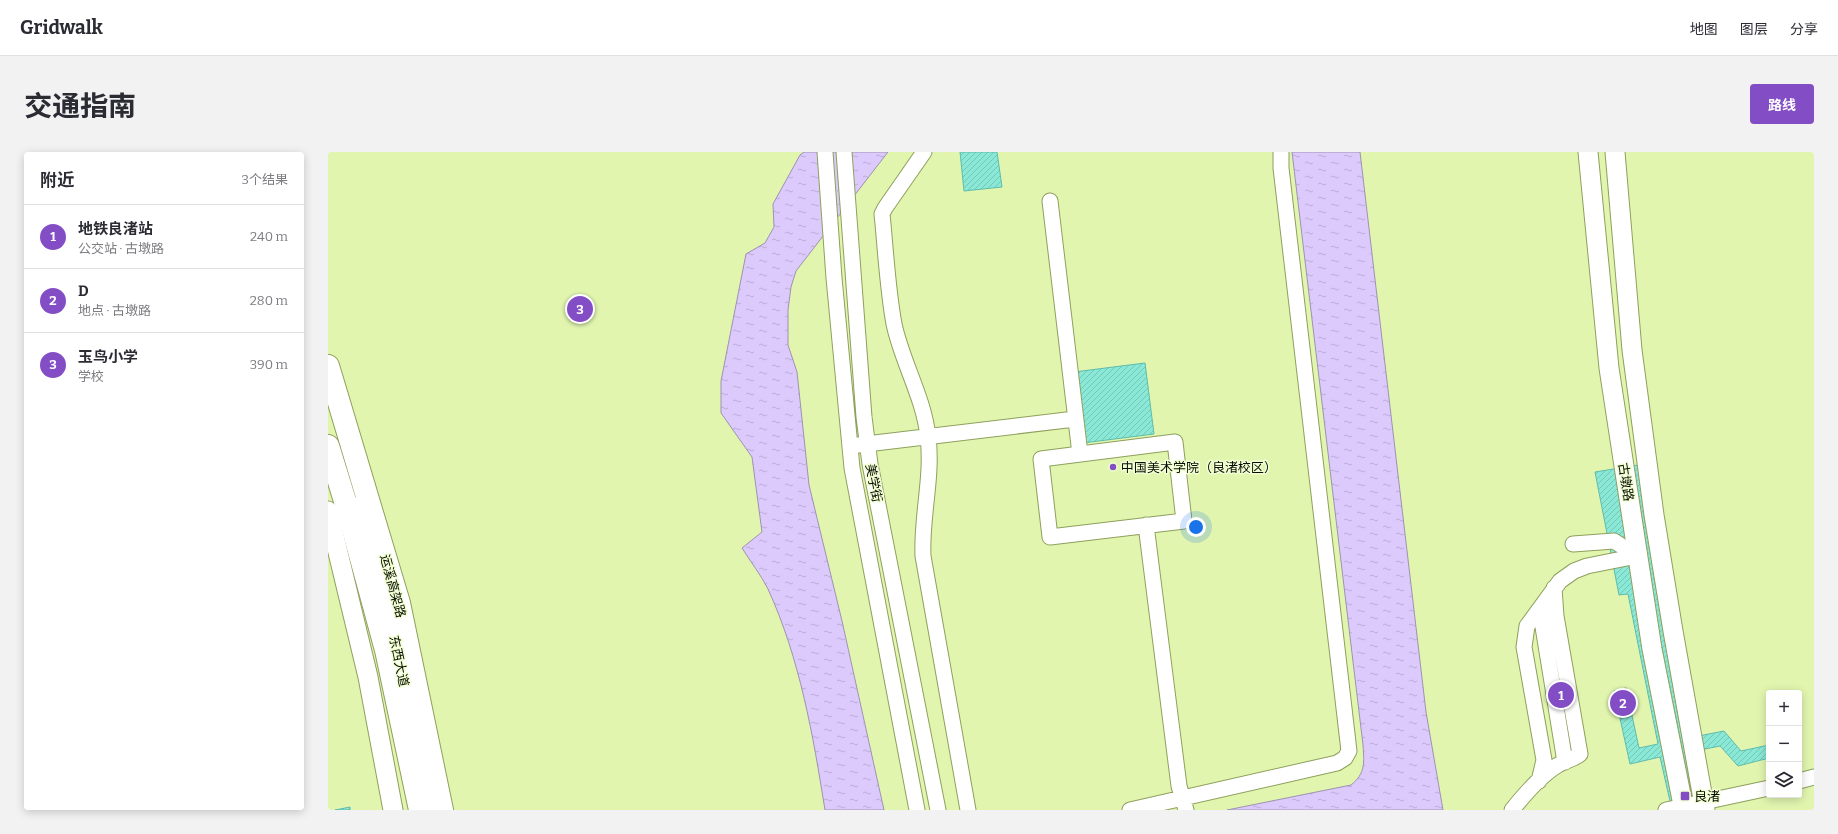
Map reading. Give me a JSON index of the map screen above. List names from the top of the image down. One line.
{"streets":{"highway":["运溪高架路"],"main road":["古墩路","东西大道"],"street":["美学街"]},"places":{"other":["中国美术学院（良渚校区）"],"transit":["良渚"]},"page":{"header":"Gridwalk","nav":["地图","图层","分享"],"title":"交通指南","buttons":"路线","heading":["附近","3个结果"],"list":[{"mark":"1","name":"地铁良渚站","note":"公交站 · 古墩路","value":"240 m"},{"mark":"2","name":"D","note":"地点 · 古墩路","value":"280 m"},{"mark":"3","name":"玉鸟小学","note":"学校","value":"390 m"}],"pins":["3","1","2"],"map_buttons":["+","−"]}}
